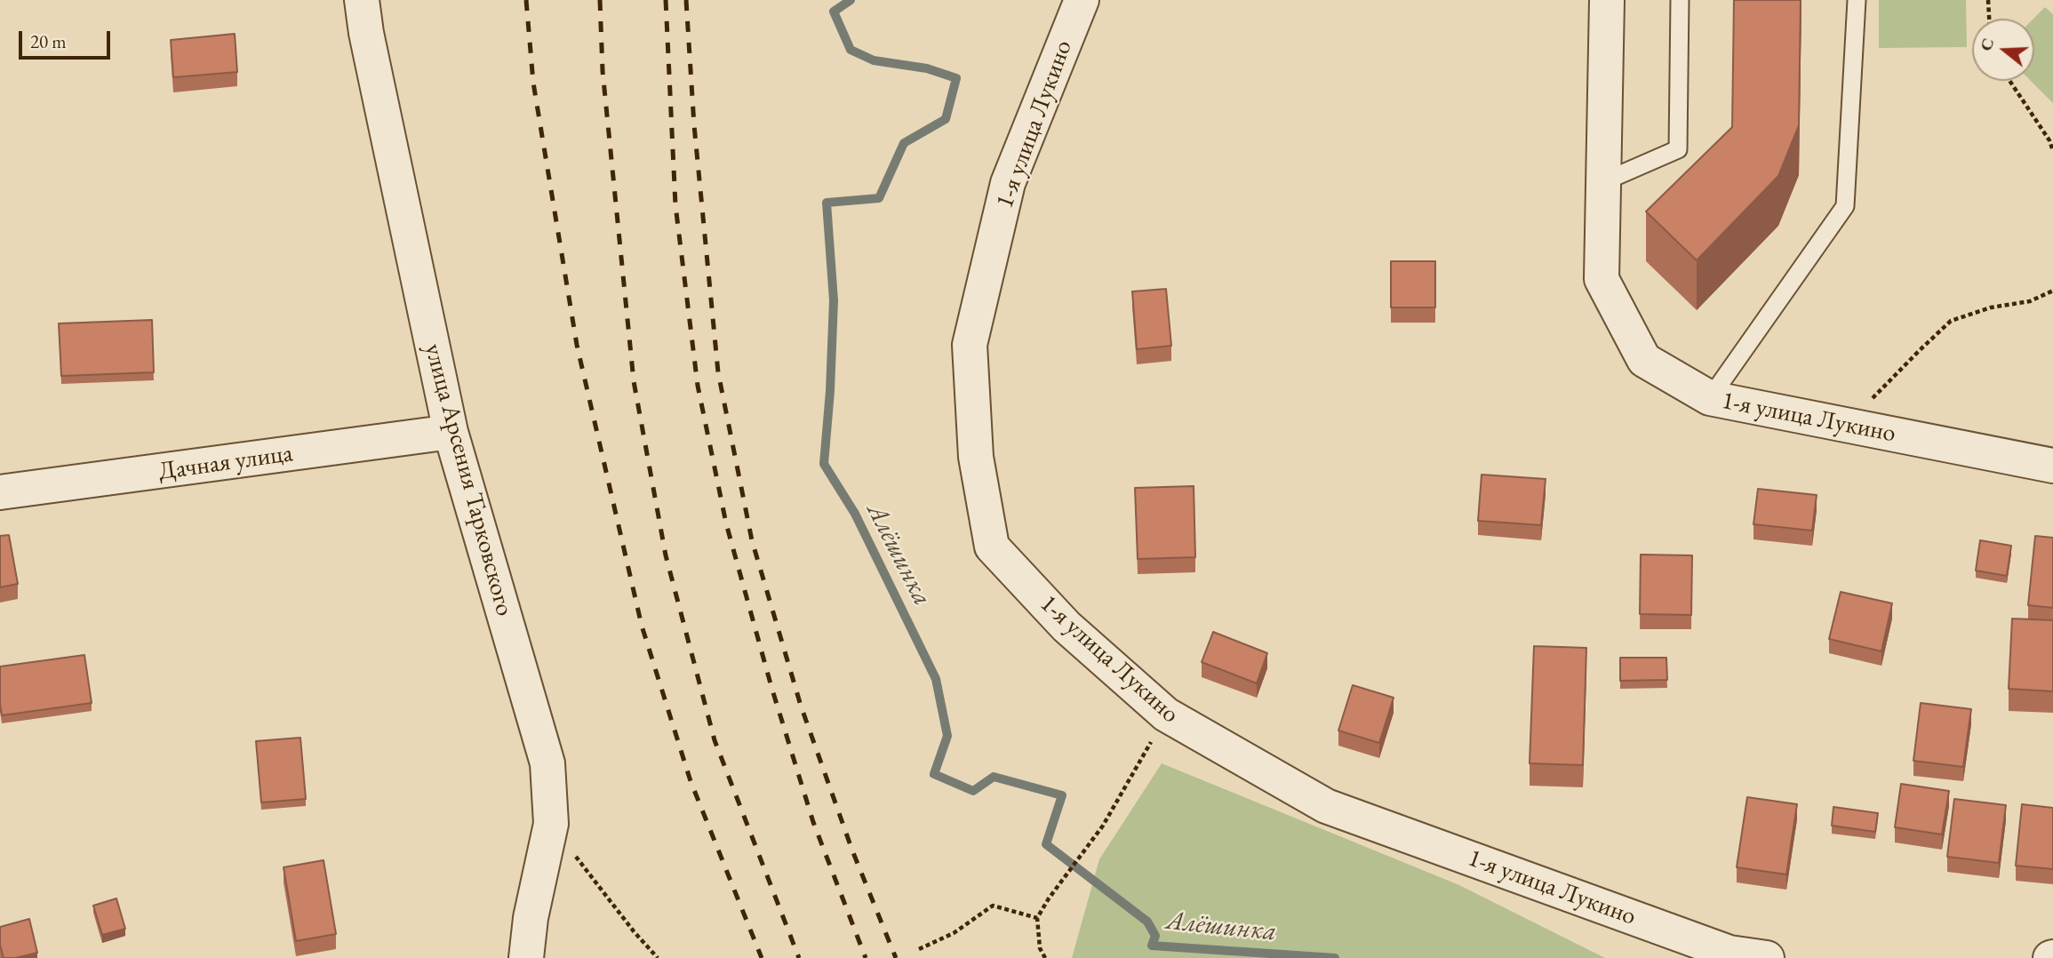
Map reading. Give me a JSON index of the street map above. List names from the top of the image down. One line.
{"streets":{"street":["1-я улица Лукино","Дачная улица","улица Арсения Тарковского"]},"crossings":[["Дачная улица","улица Арсения Тарковского"]],"water":["Алёшинка"],"scale_bar":"20 m","north":"left"}
